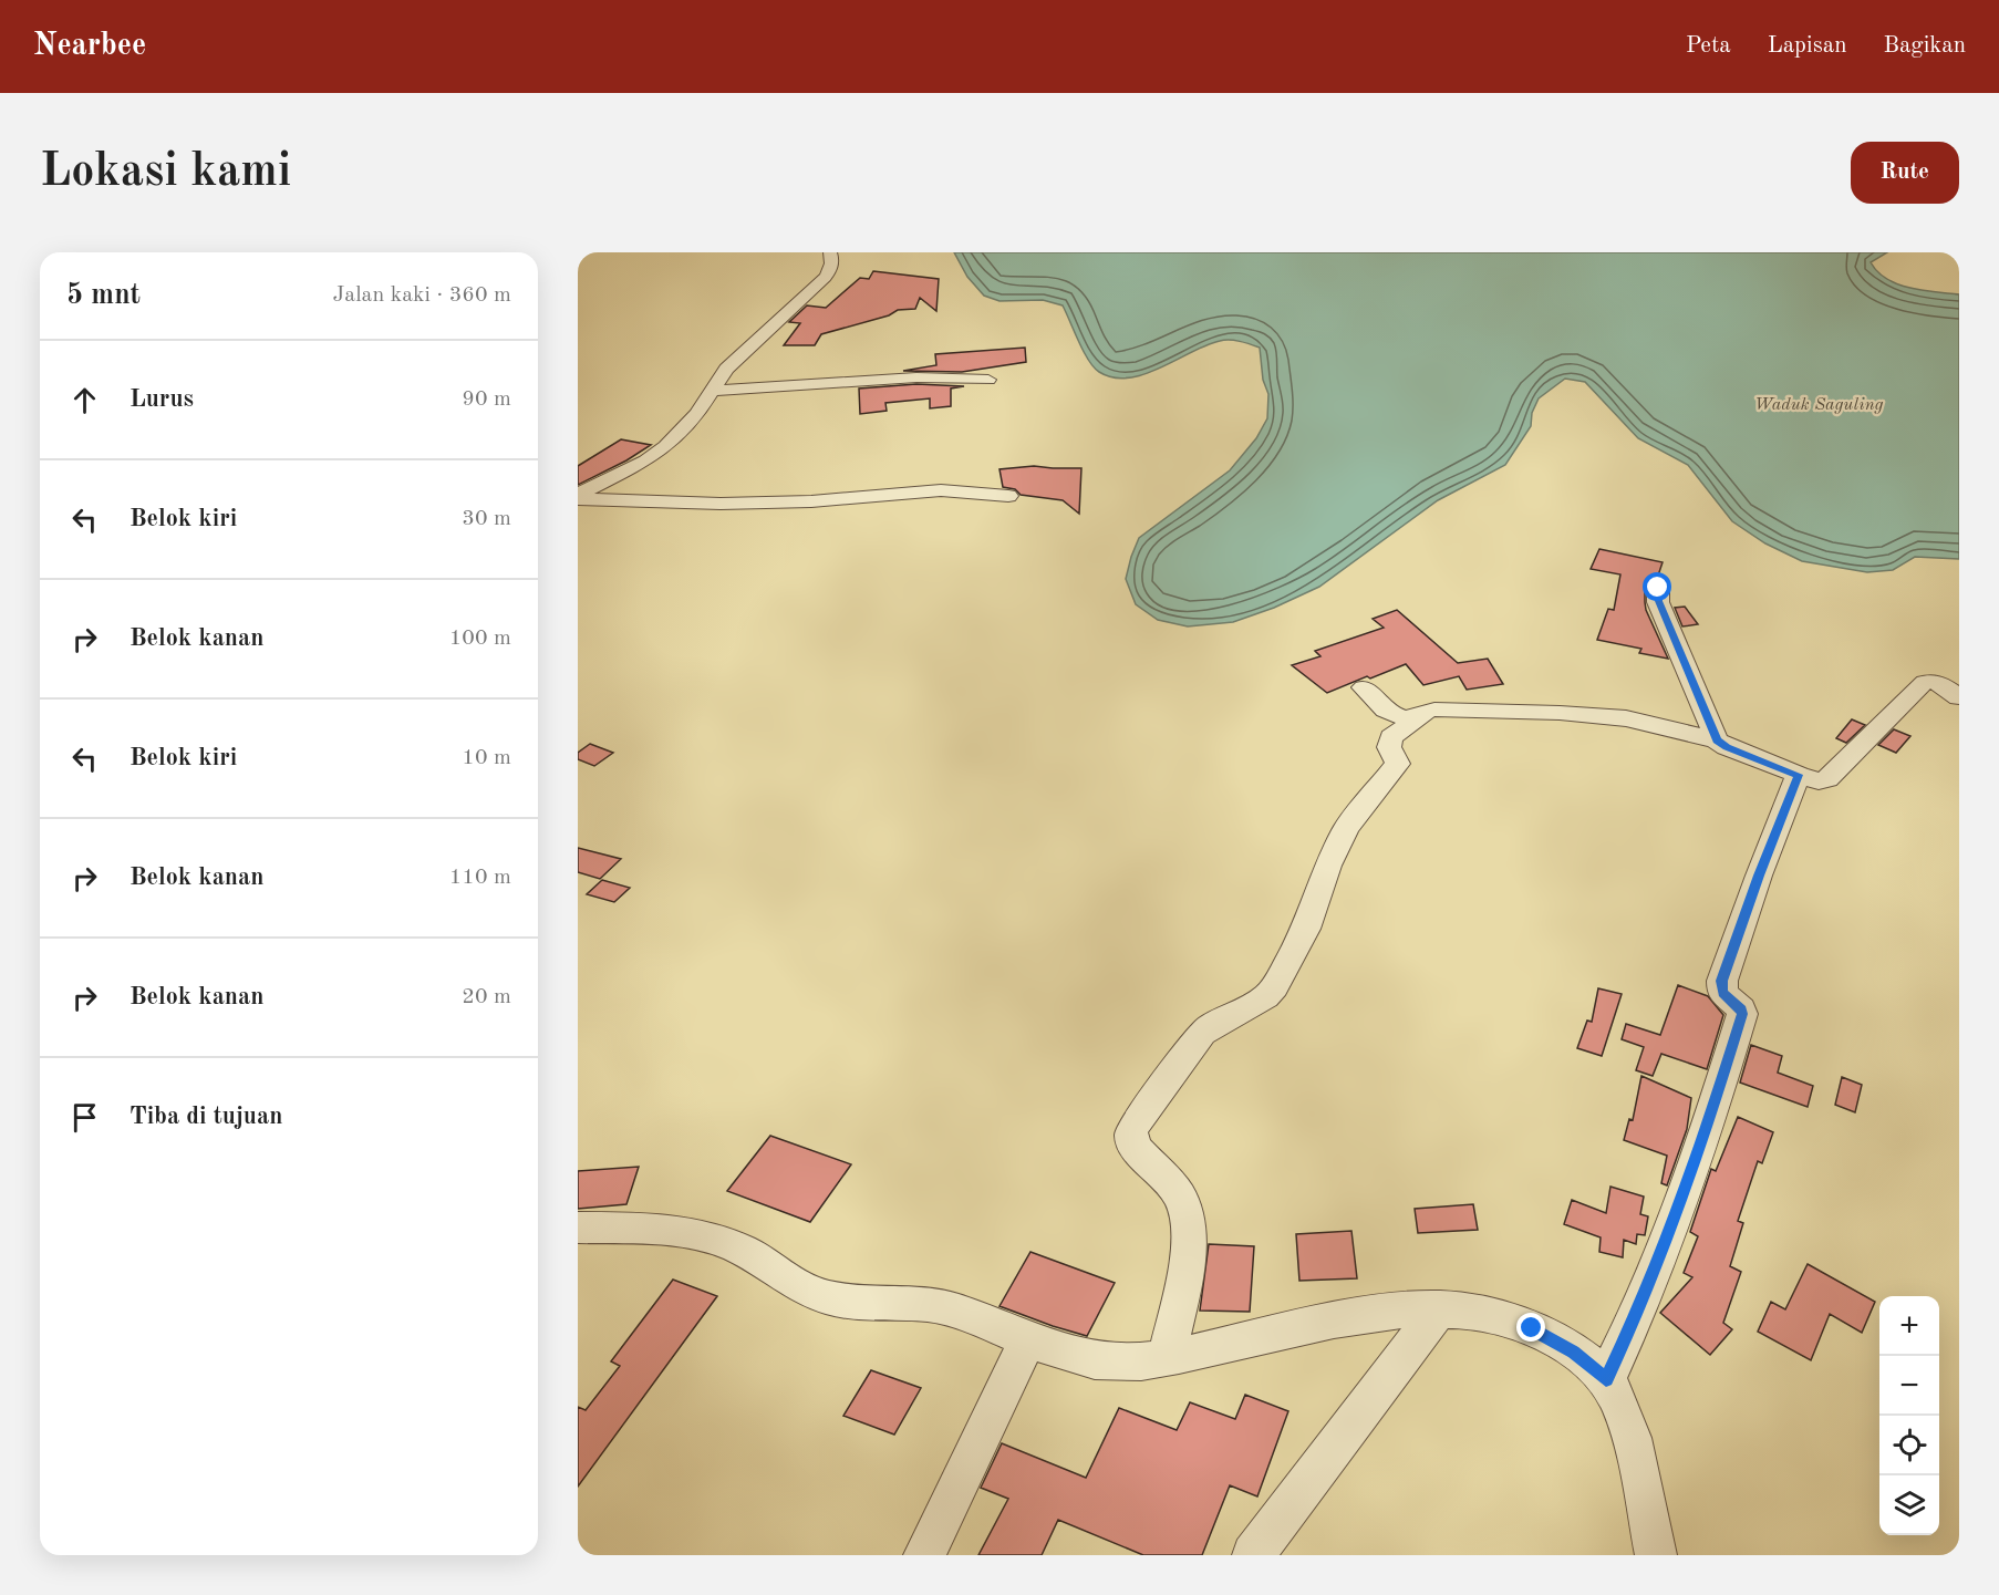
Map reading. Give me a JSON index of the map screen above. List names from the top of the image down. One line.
{"water":["Waduk Saguling"],"page":{"header":"Nearbee","nav":["Peta","Lapisan","Bagikan"],"buttons":"Rute","title":"Lokasi kami","heading":["5 mnt","Jalan kaki · 360 m"],"list":[["Lurus","90 m"],["Belok kiri","30 m"],["Belok kanan","100 m"],["Belok kiri","10 m"],["Belok kanan","110 m"],["Belok kanan","20 m"],"Tiba di tujuan"],"map_buttons":["+","−"]}}
